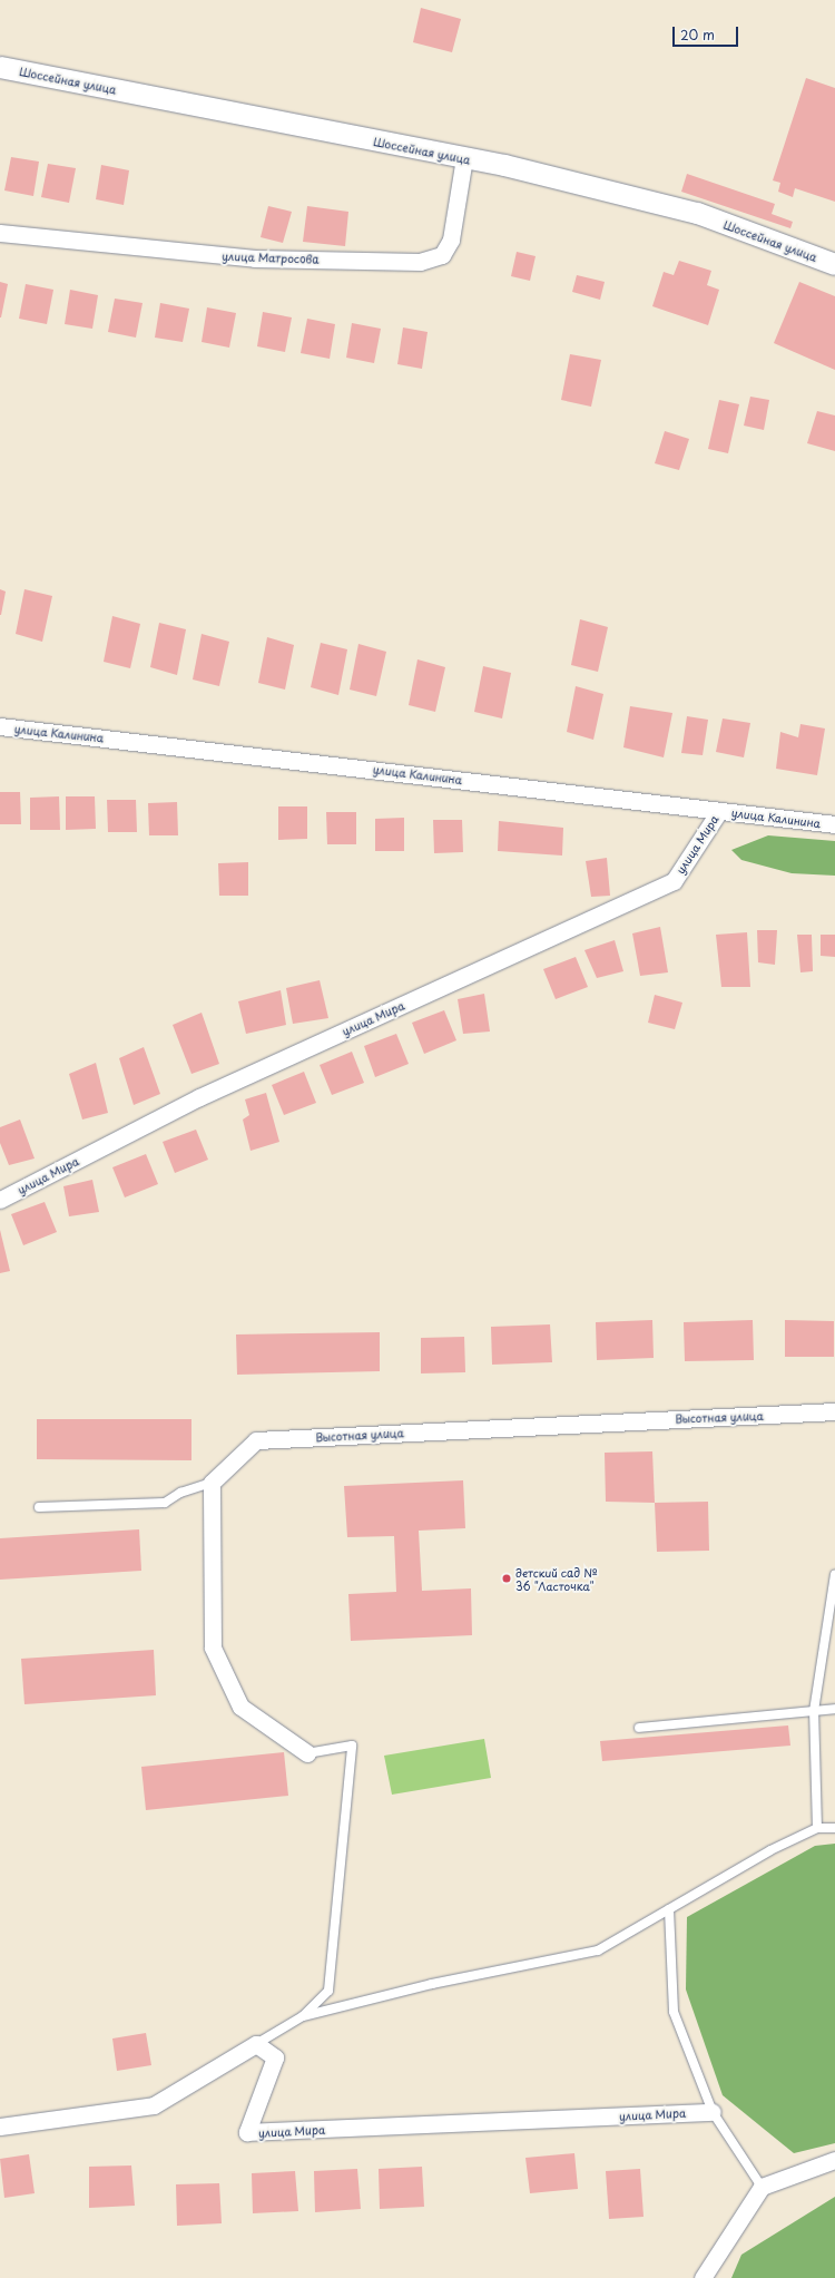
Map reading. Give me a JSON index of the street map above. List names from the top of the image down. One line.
{"streets":{"street":["Шоссейная улица","улица Матросова","улица Калинина","улица Мира","Высотная улица"]},"crossings":[["Шоссейная улица","улица Матросова"],["улица Калинина","улица Мира"]],"places":["детский сад № 36 \"Ласточка\""],"scale_bar":"20 m"}
